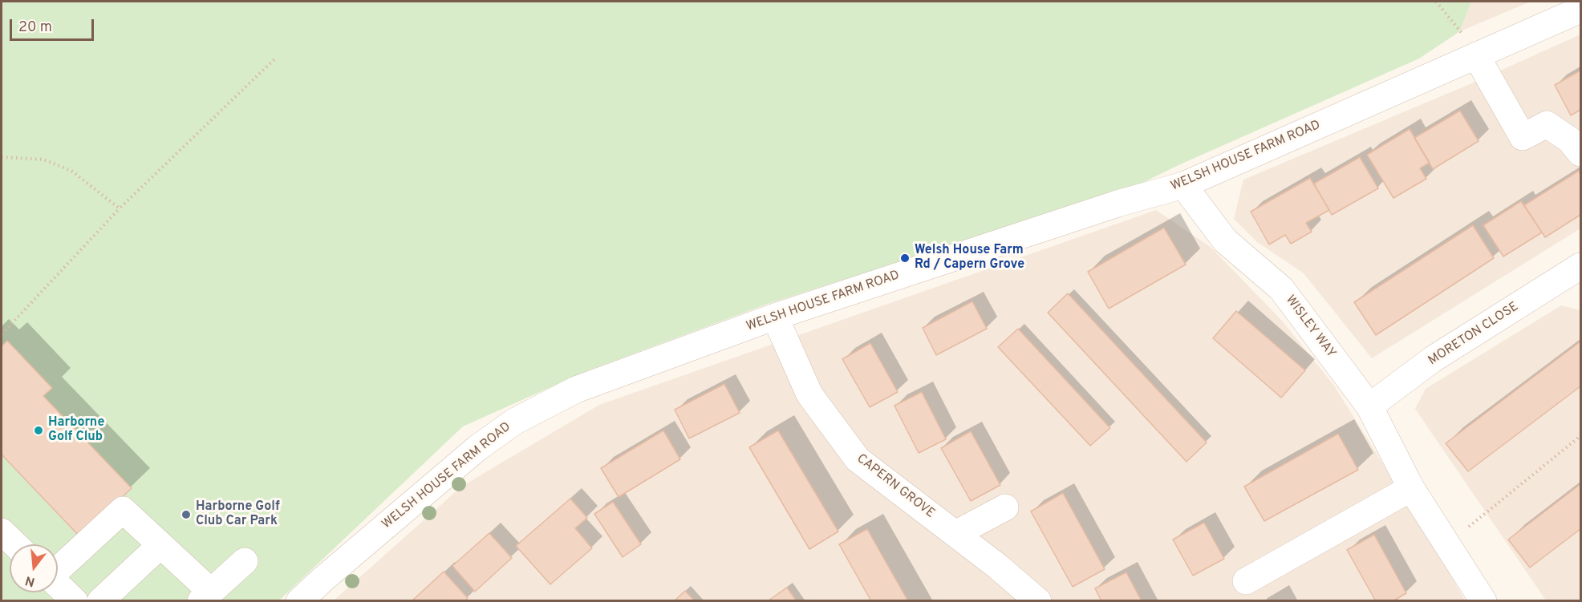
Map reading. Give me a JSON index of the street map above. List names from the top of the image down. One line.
{"streets":{"street":["WELSH HOUSE FARM ROAD","WISLEY WAY","MORETON CLOSE","CAPERN GROVE"]},"crossings":[["WELSH HOUSE FARM ROAD","WISLEY WAY"],["WELSH HOUSE FARM ROAD","CAPERN GROVE"],["WISLEY WAY","MORETON CLOSE"]],"places":["Welsh House Farm Rd / Capern Grove","Harborne Golf Club","Harborne Golf Club Car Park"],"scale_bar":"20 m","north":"bottom"}
